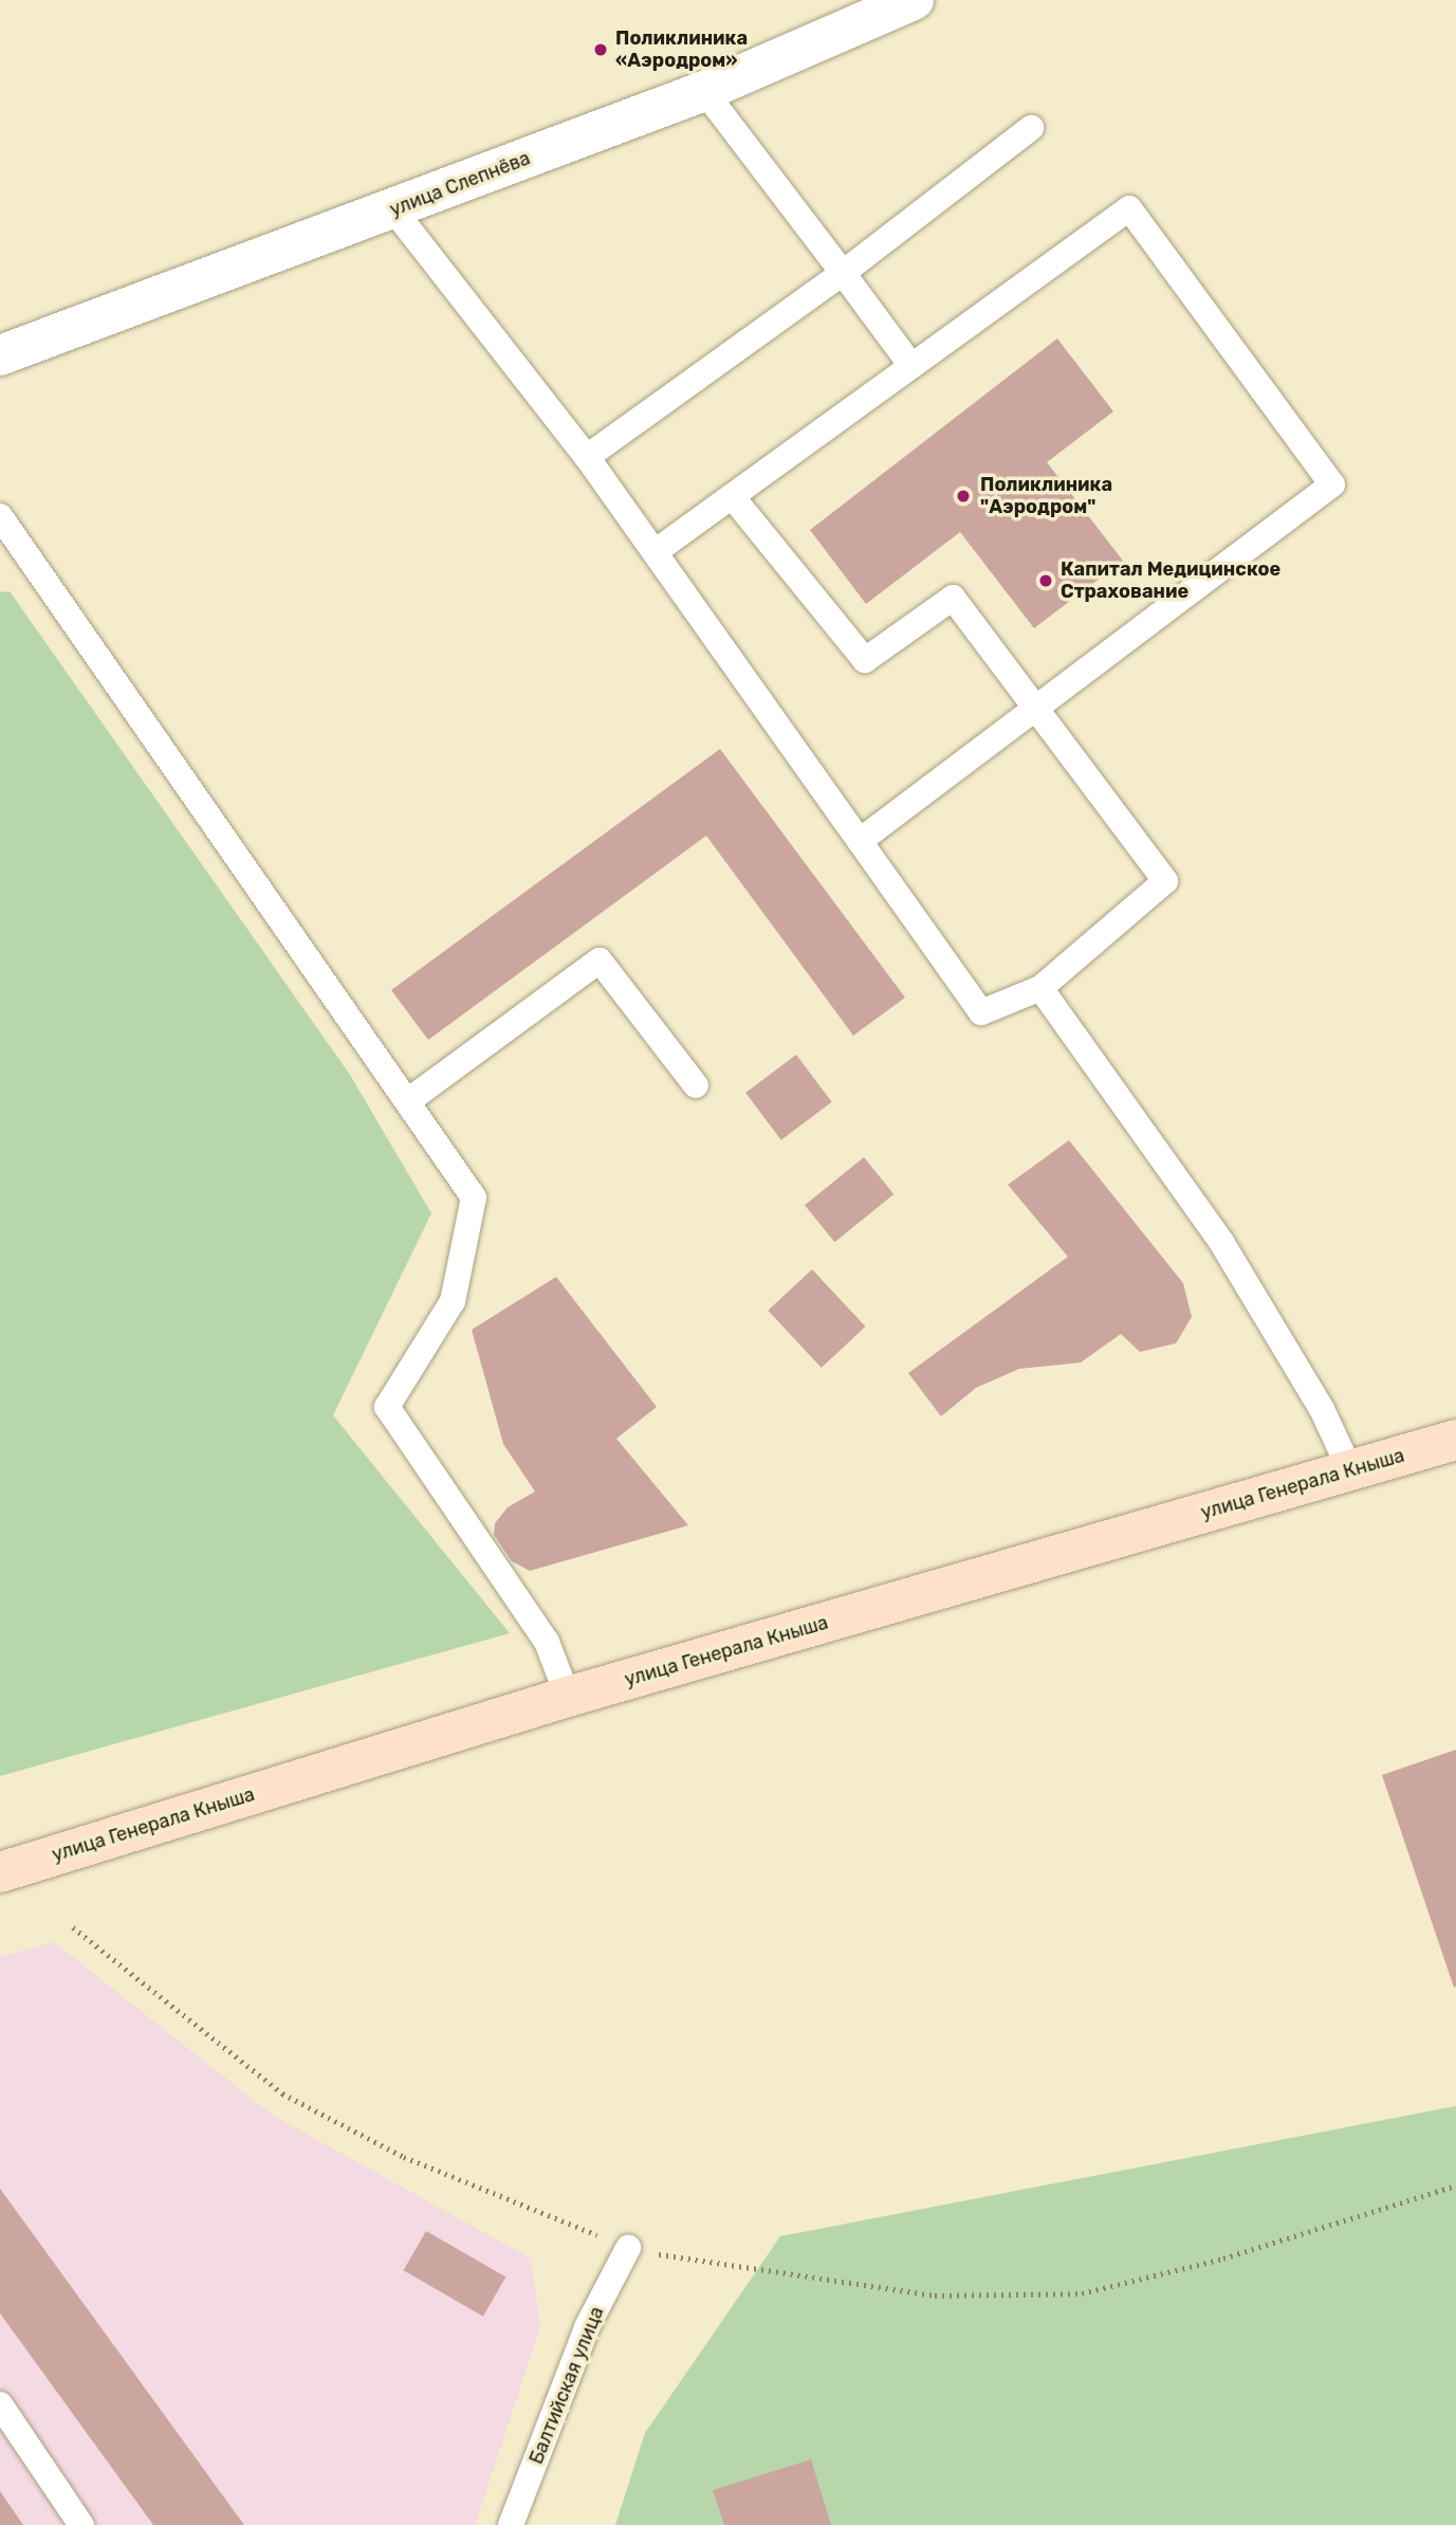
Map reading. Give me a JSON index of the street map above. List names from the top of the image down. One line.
{"streets":{"street":["улица Слепнёва","улица Генерала Кныша"],"lane":["Балтийская улица"]},"places":["Поликлиника «Аэродром»","Поликлиника \"Аэродром\"","Капитал Медицинское Страхование"]}
